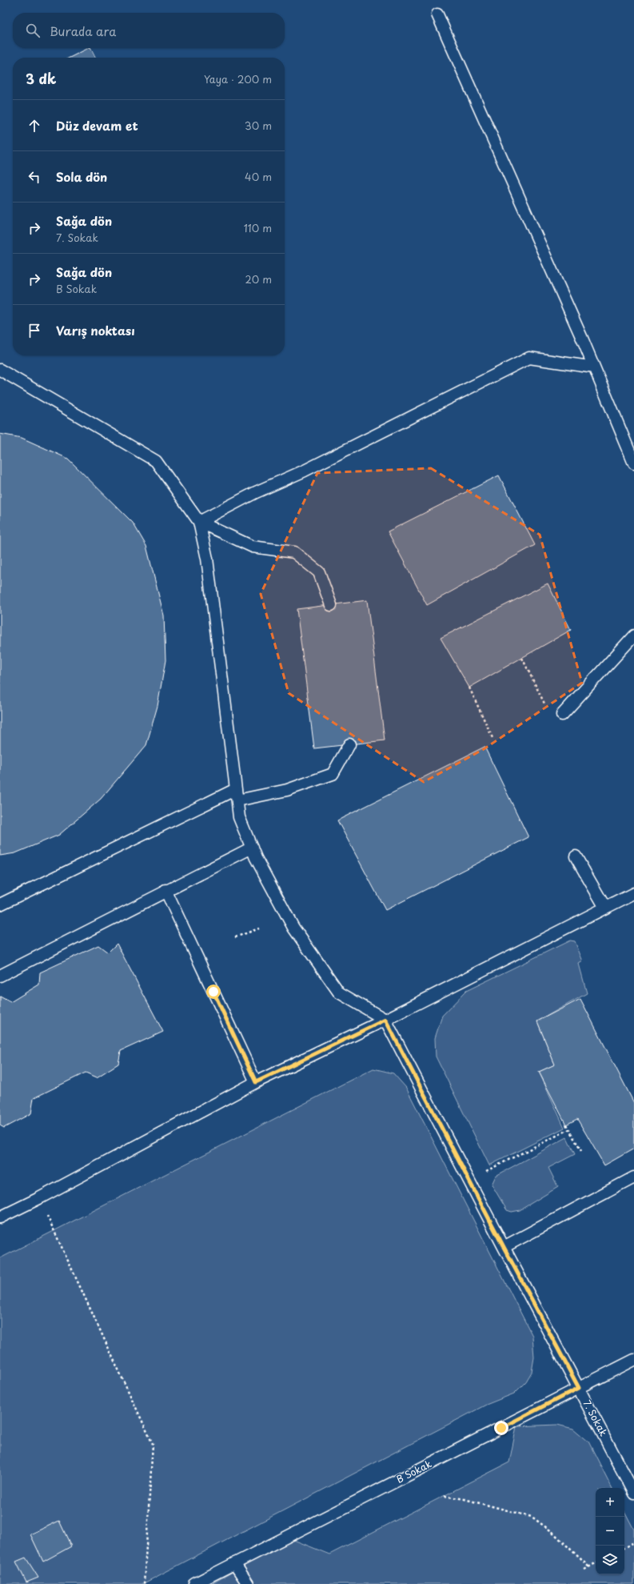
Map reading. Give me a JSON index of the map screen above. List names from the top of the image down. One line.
{"streets":{"lane":["7. Sokak","B Sokak"]},"crossings":[["7. Sokak","B Sokak"]],"page":{"search":"Burada ara","heading":["3 dk","Yaya · 200 m"],"list":[["Düz devam et","30 m"],["Sola dön","40 m"],["Sağa dön","7. Sokak","110 m"],["Sağa dön","B Sokak","20 m"],"Varış noktası"],"map_buttons":["+","−"]}}
